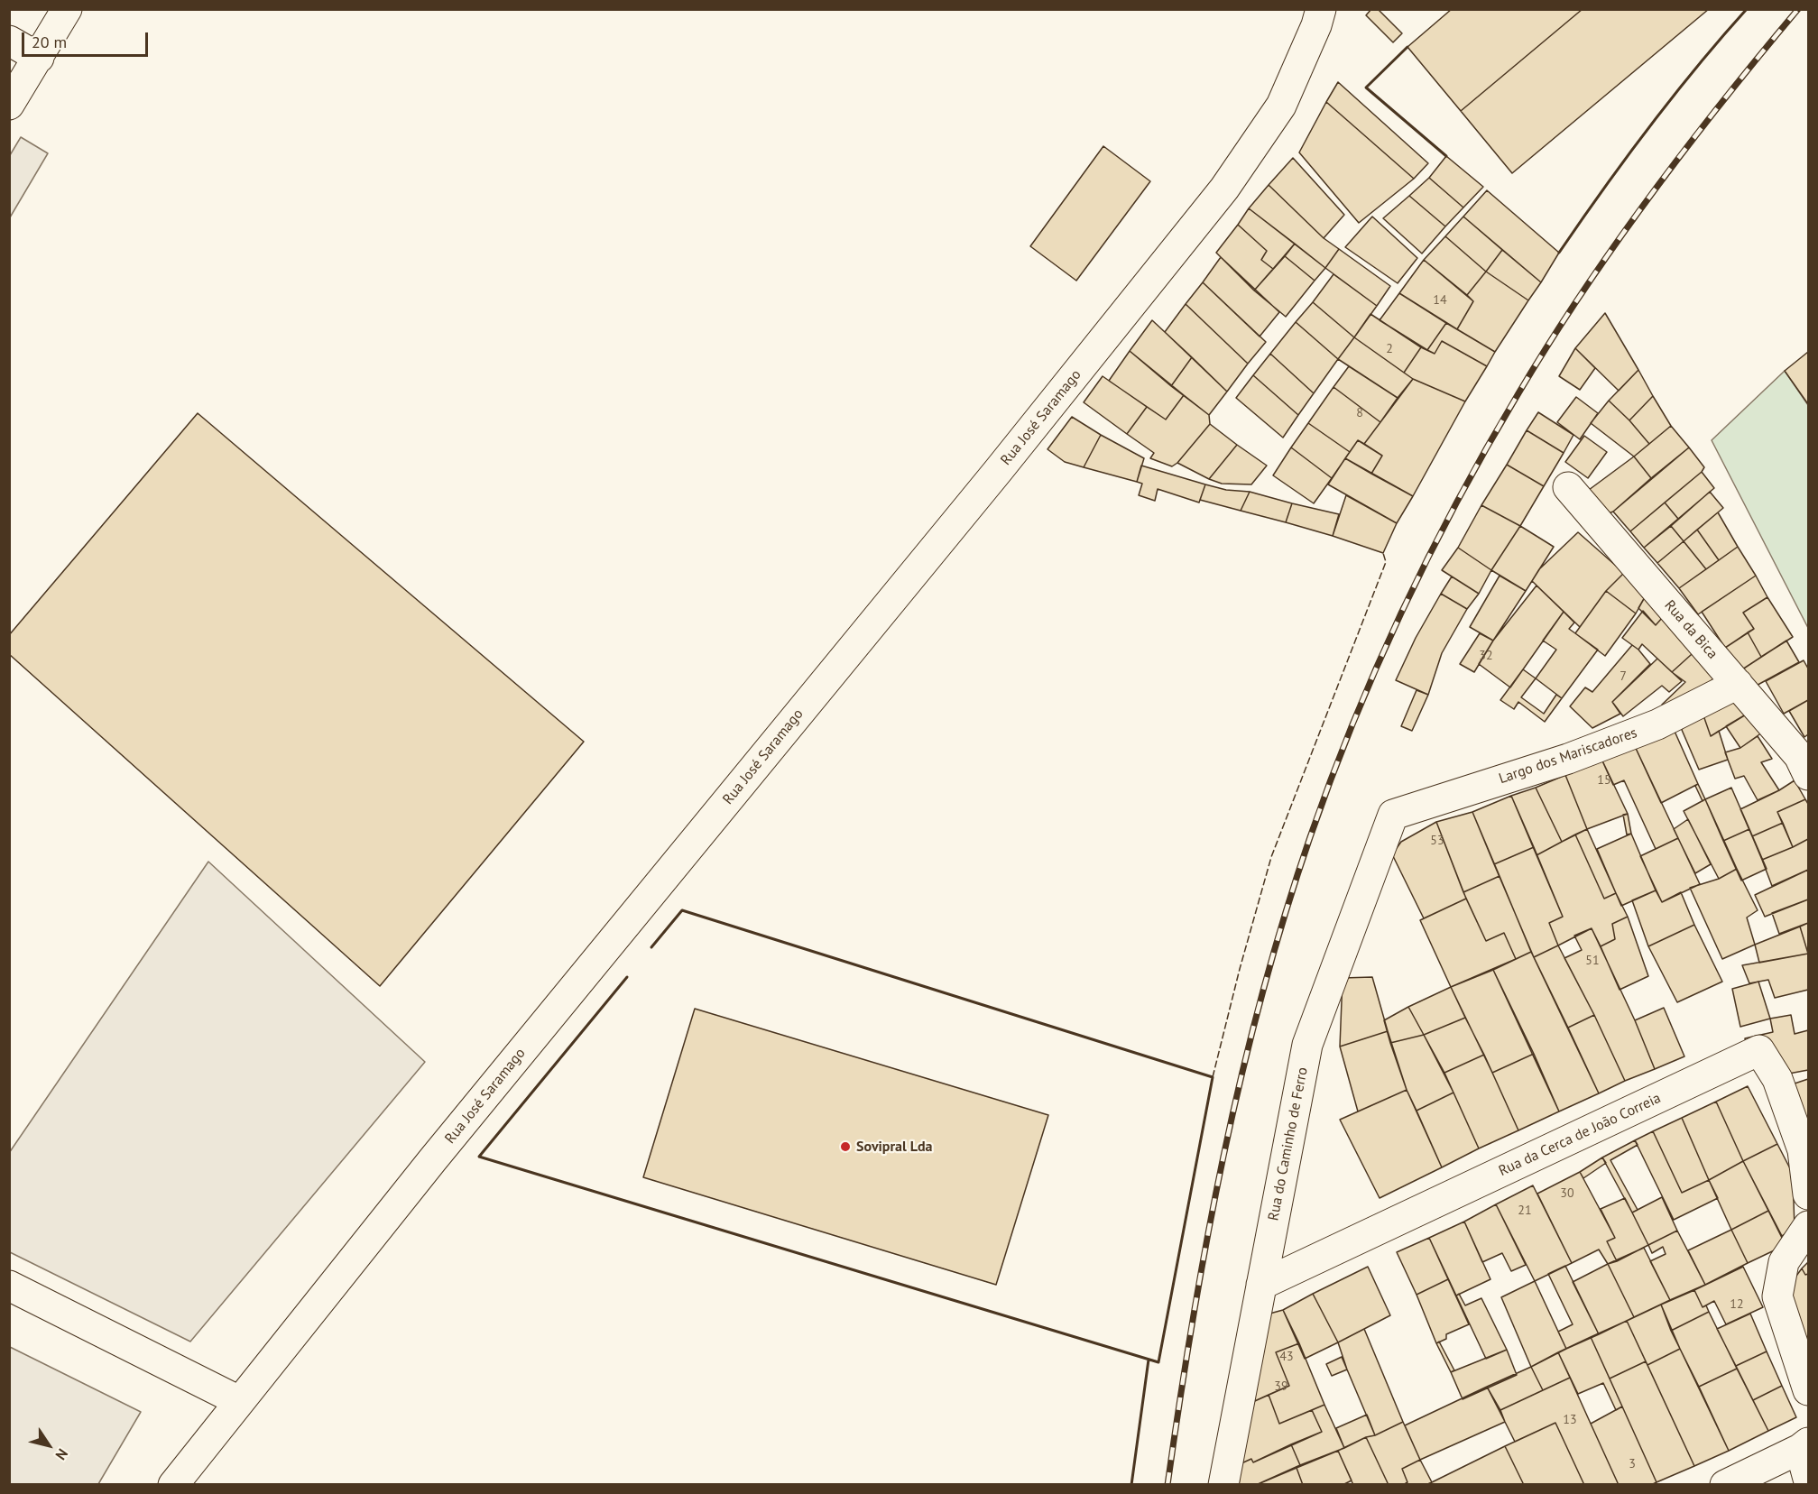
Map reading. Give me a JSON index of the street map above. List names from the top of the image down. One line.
{"streets":{"street":["Rua José Saramago","Rua da Bica","Largo dos Mariscadores","Rua da Cerca de João Correia","Rua do Caminho de Ferro"]},"crossings":[["Rua da Bica","Largo dos Mariscadores"],["Largo dos Mariscadores","Rua do Caminho de Ferro"],["Rua da Cerca de João Correia","Rua do Caminho de Ferro"]],"places":["Sovipral Lda"],"house_numbers":["14","2","8","32","7","15","53","51","30","21","12","43","39","13","3"],"scale_bar":"20 m","north":"bottom right"}
